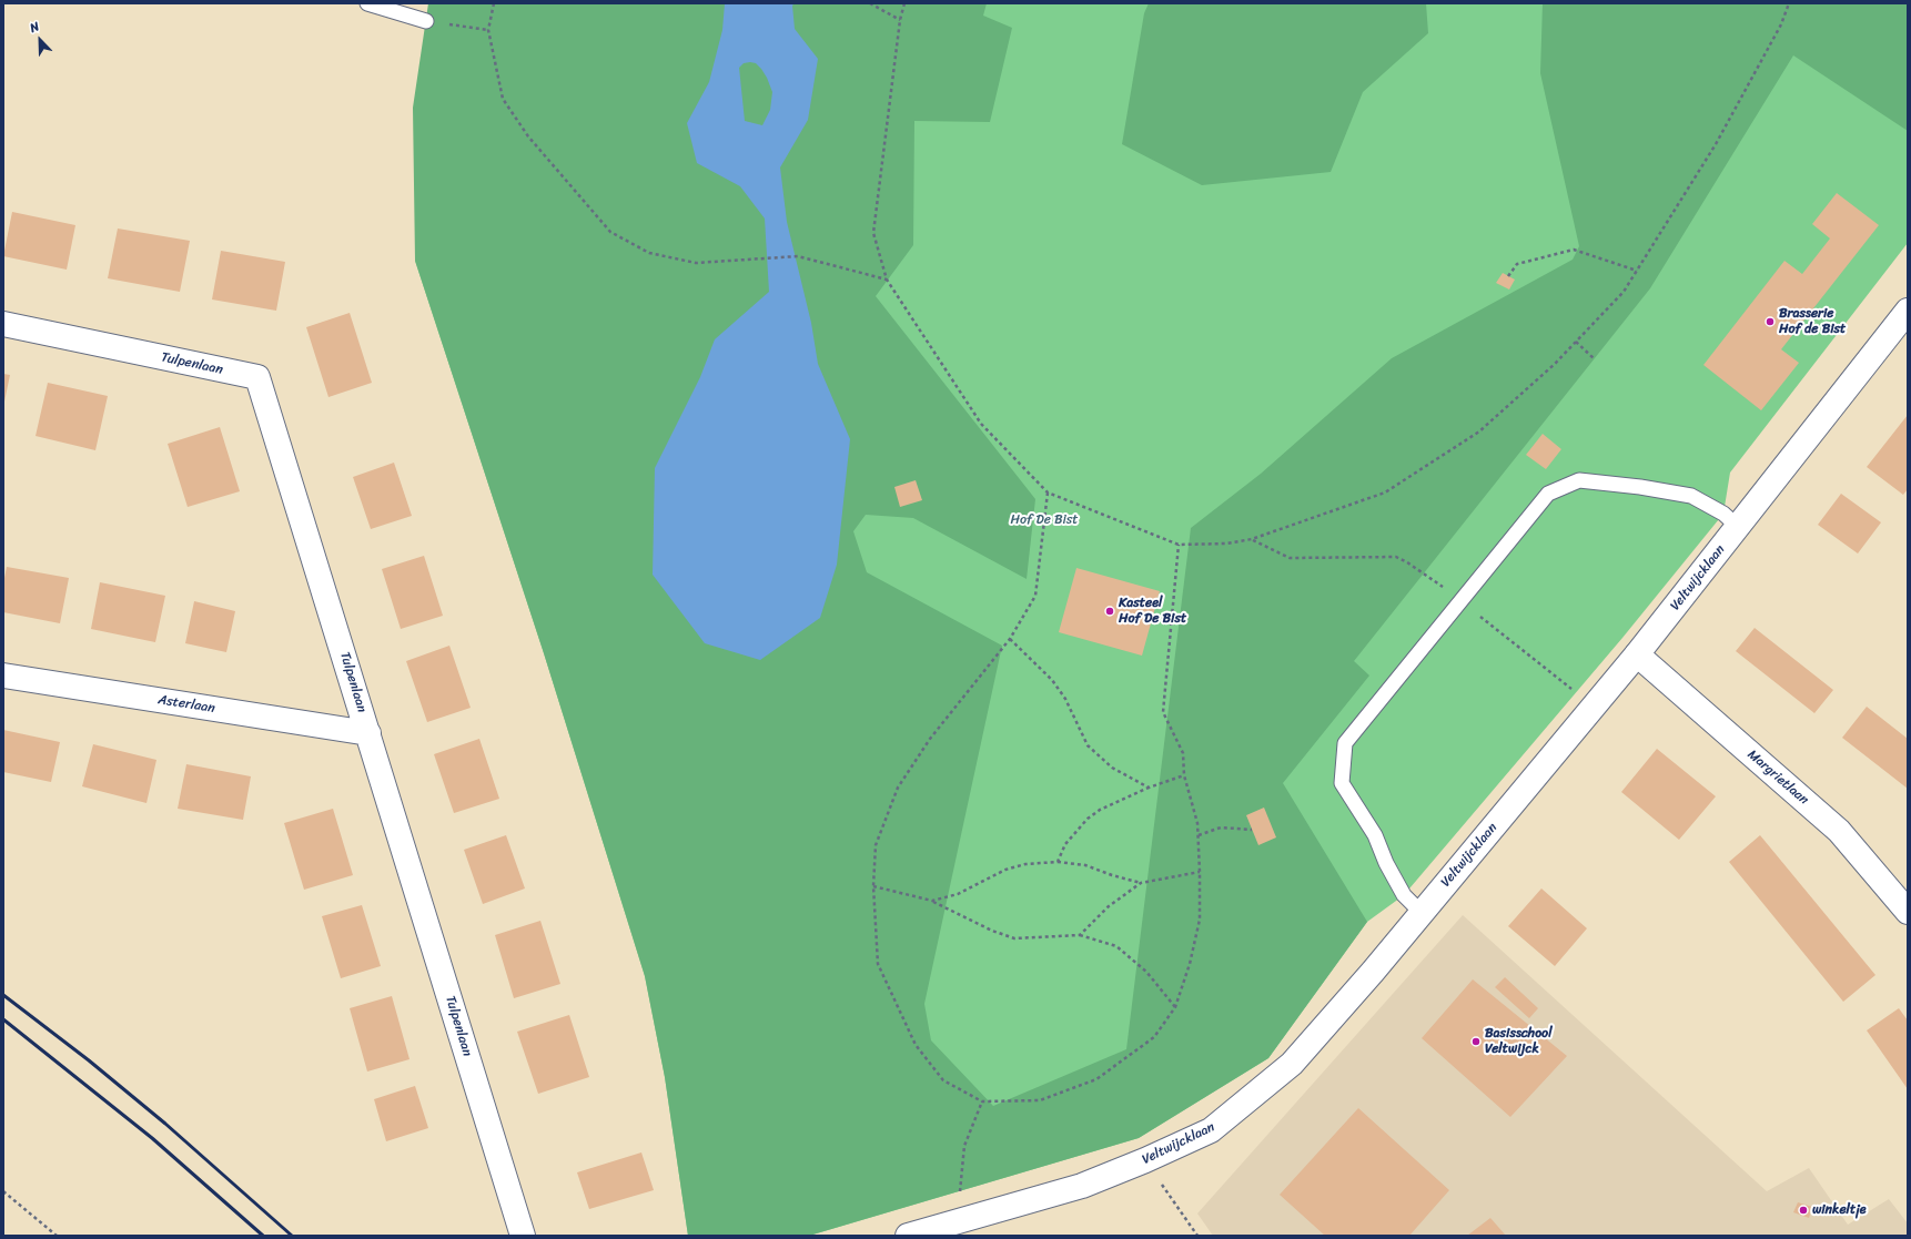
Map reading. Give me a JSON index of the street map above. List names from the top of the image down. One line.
{"streets":{"street":["Tulpenlaan","Veltwijcklaan","Asterlaan","Margrietlaan"]},"crossings":[["Tulpenlaan","Asterlaan"],["Veltwijcklaan","Margrietlaan"]],"parks":["Hof De Bist"],"places":["Brasserie Hof de Bist","Kasteel Hof De Bist","Basisschool Veltwijck","winkeltje"],"north":"top left"}
